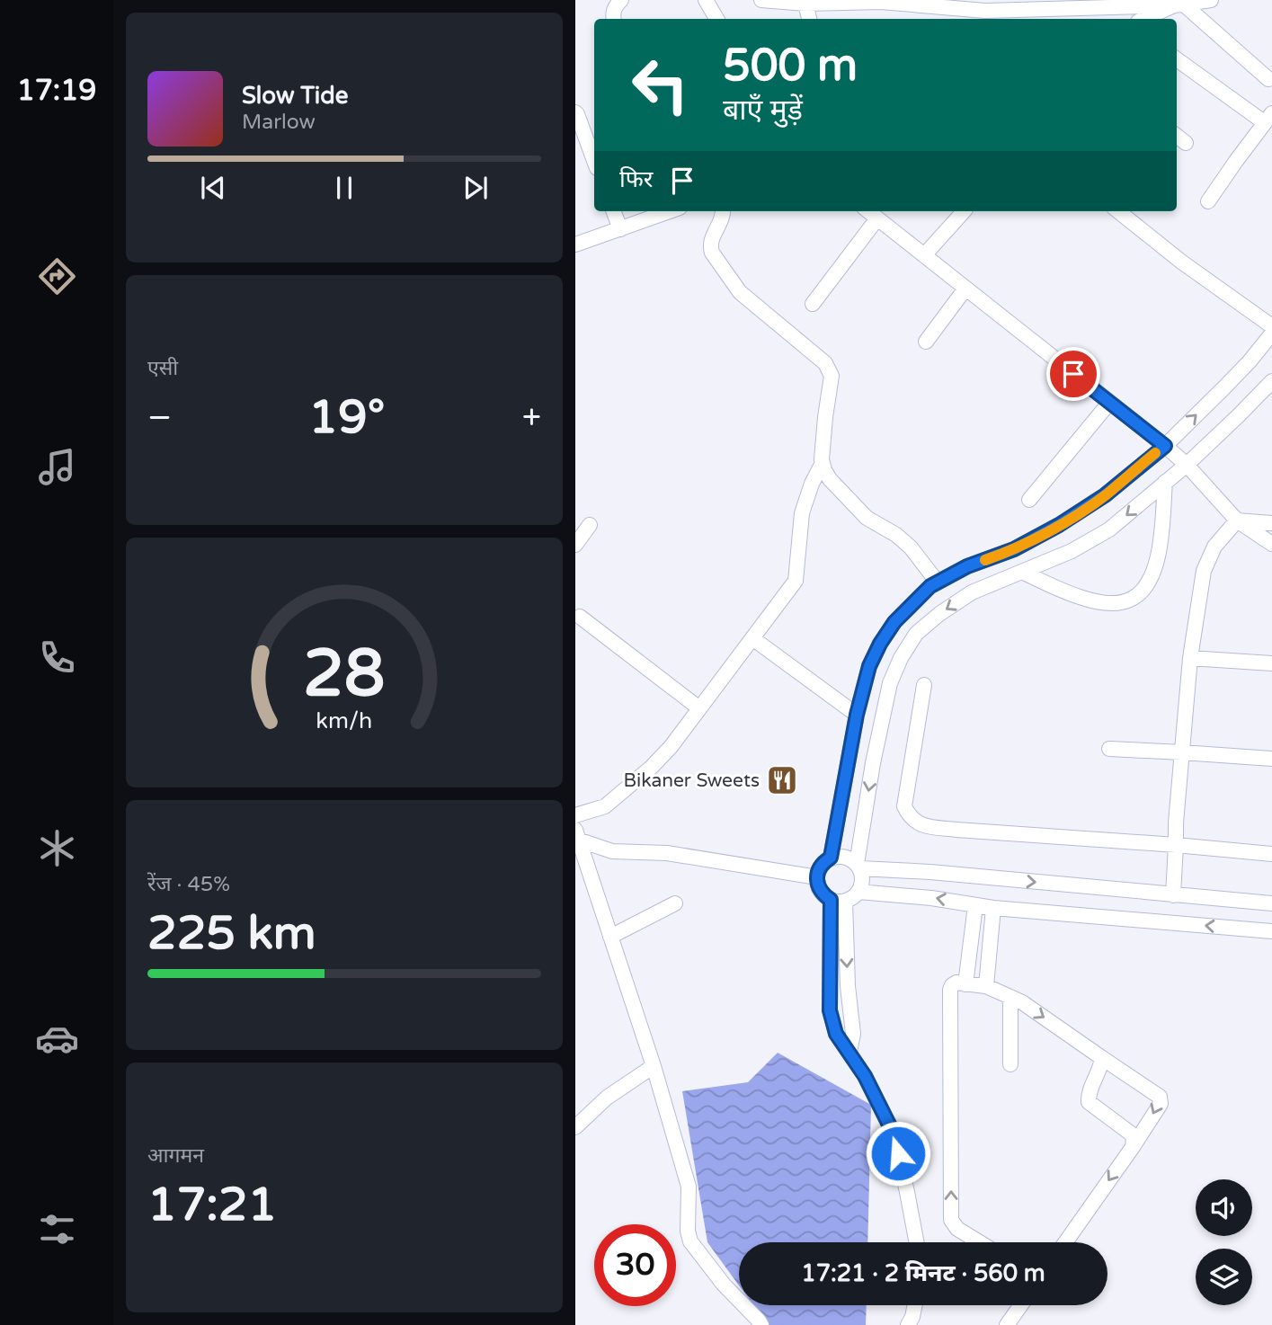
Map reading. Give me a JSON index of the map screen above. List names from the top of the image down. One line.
{"places":{"restaurant":["Bikaner Sweets"]},"page":{"tabs":"17:19","turn":["500 m","बाएँ मुड़ें"],"song":["Slow Tide","Marlow"],"then":"फिर","tile":["एसी",["रेंज · 45%","225 km"],["आगमन","17:21"]],"heat":["−","19°","+"],"limit":"30","trip":"17:21 · 2 मिनट · 560 m","gauge":["28","km/h"]}}
